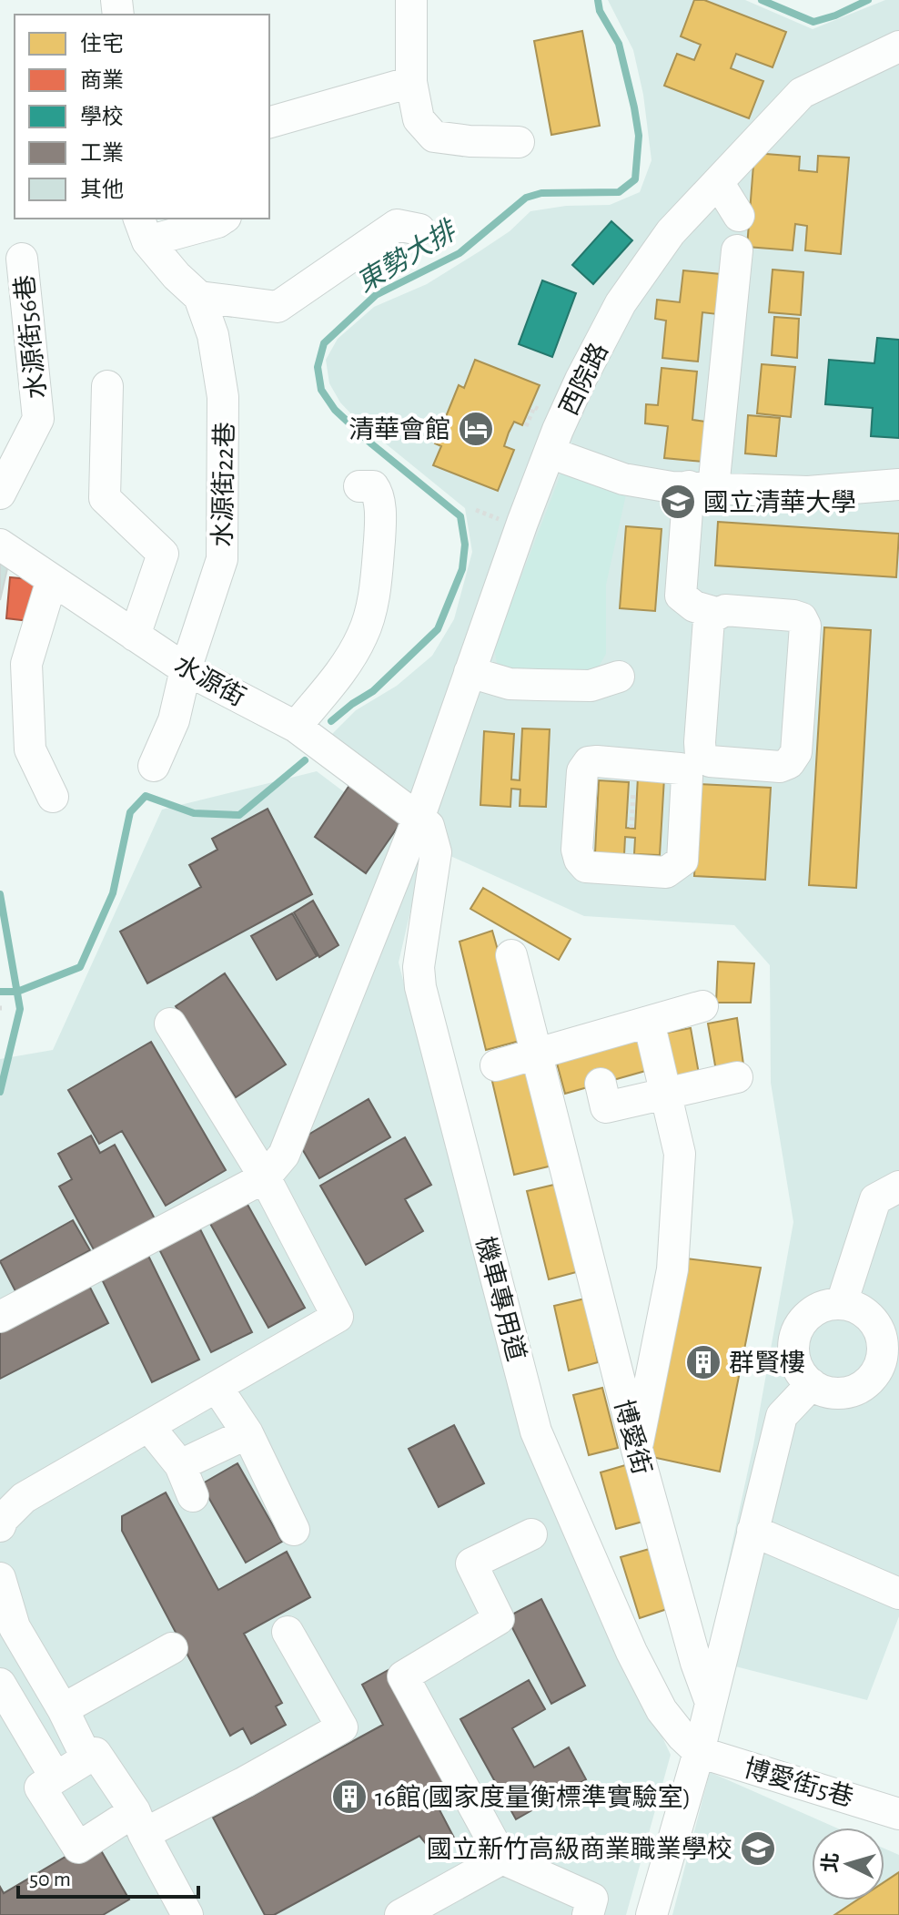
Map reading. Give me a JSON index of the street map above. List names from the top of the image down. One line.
{"streets":{"street":["水源街56巷","西院路","水源街22巷","水源街","機車專用道","博愛街","博愛街5巷"]},"crossings":[["西院路","水源街"],["西院路","機車專用道"],["水源街22巷","水源街"],["水源街","機車專用道"],["機車專用道","博愛街5巷"]],"water":["東勢大排"],"places":{"hotel":["清華會館"],"school or university":["國立清華大學","國立新竹高級商業職業學校"],"building":["群賢樓","16館(國家度量衡標準實驗室)"]},"legend":["住宅","商業","學校","工業","其他"],"scale_bar":"50 m","north":"left"}
